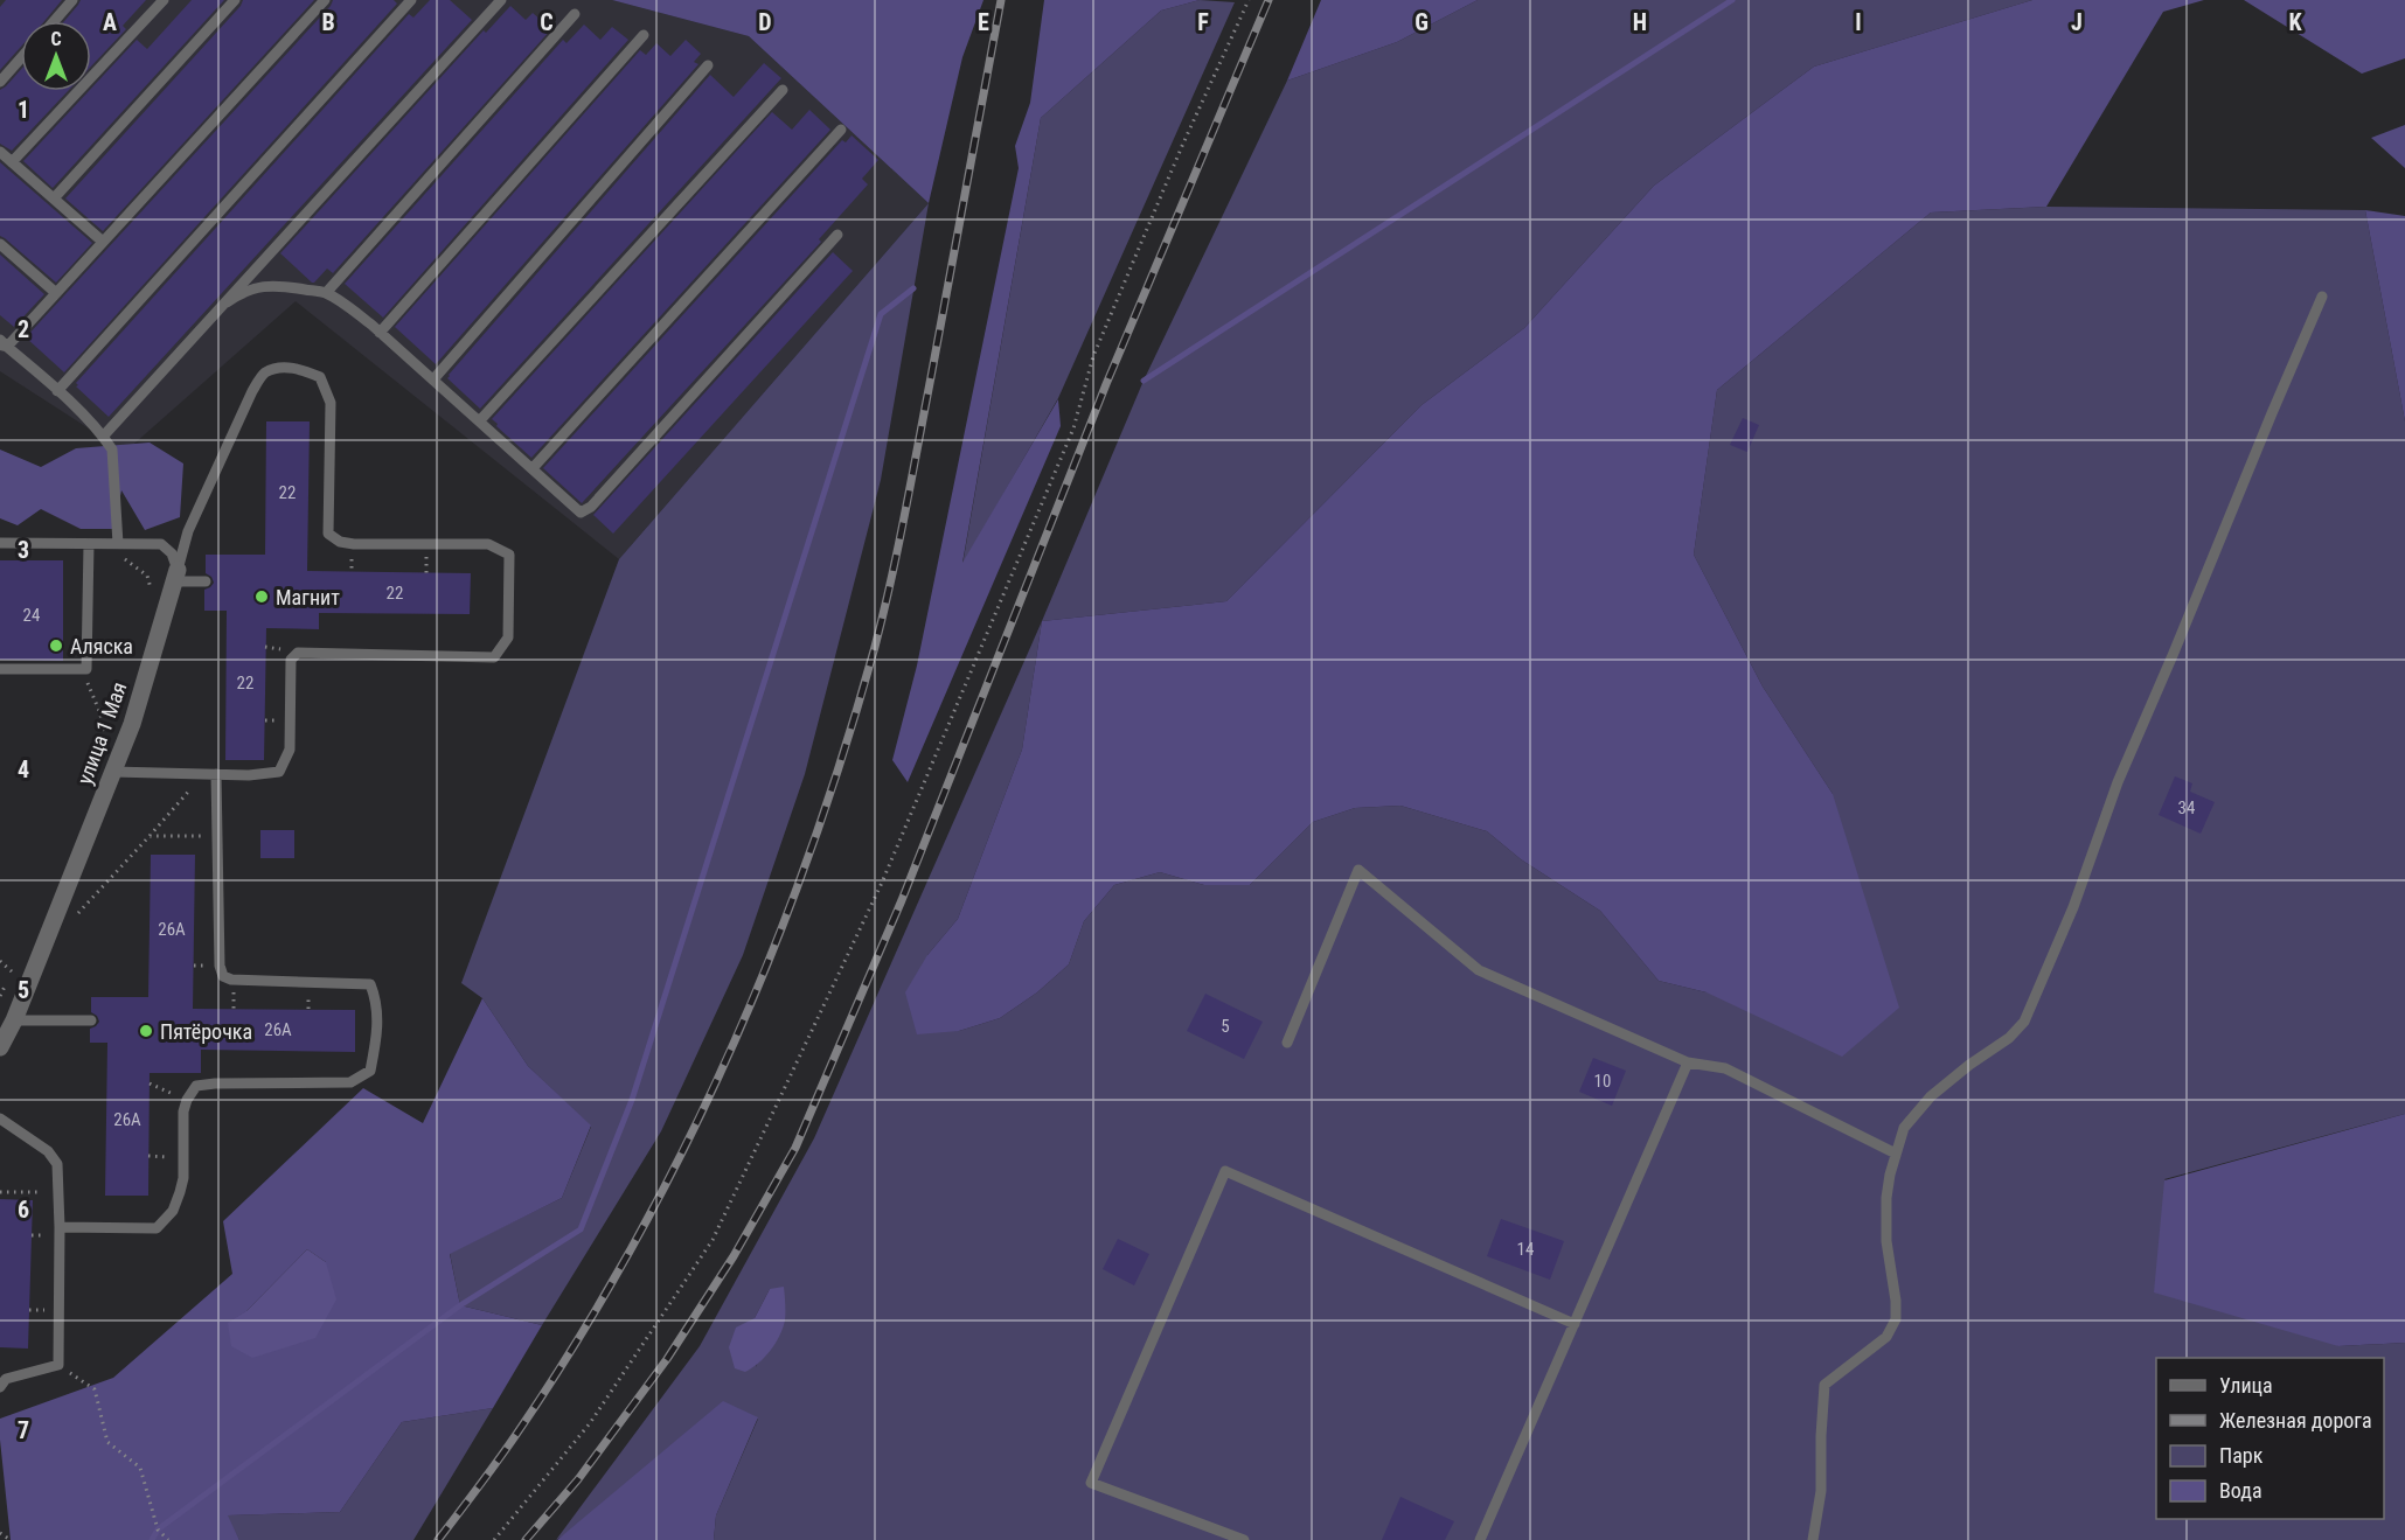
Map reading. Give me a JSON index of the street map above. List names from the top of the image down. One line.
{"streets":{"street":["улица 1 Мая"]},"places":["Магнит","Аляска","Пятёрочка"],"house_numbers":["22","22","24","22","34","26А","5","26А","10","26А","14"],"legend":["Улица","Железная дорога","Парк","Вода"],"north":"top","grid":{"columns":["A","B","C","D","E","F","G","H","I","J","K"],"rows":["1","2","3","4","5","6","7"]}}
